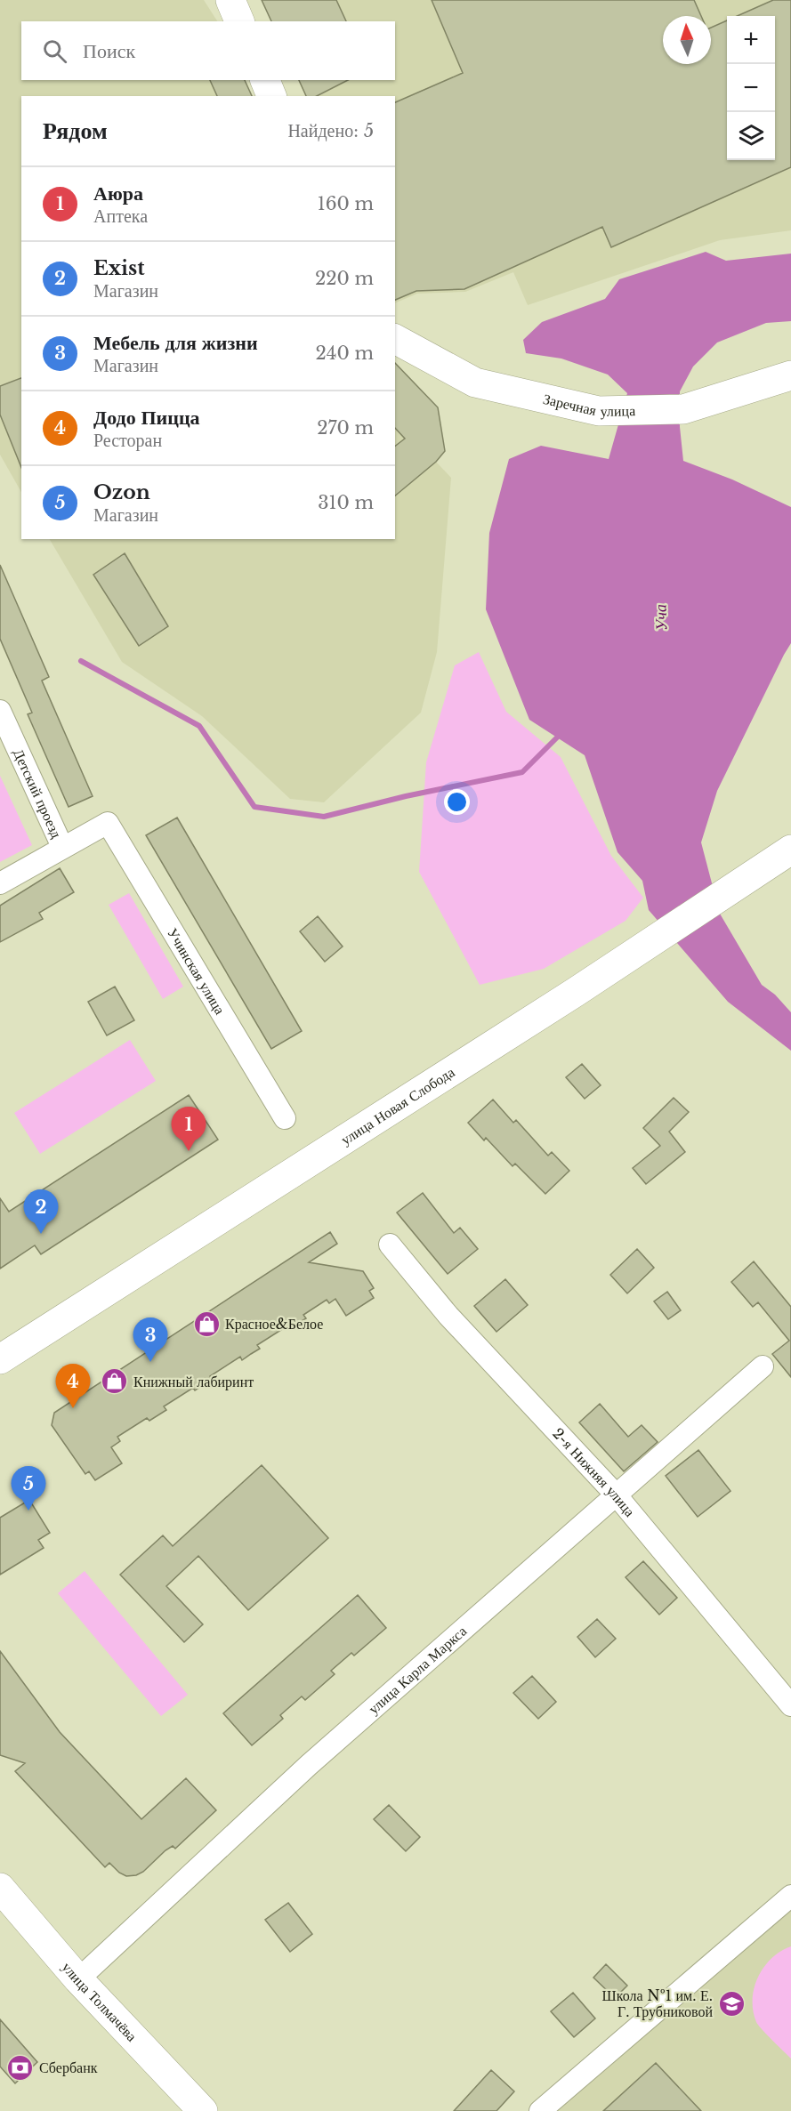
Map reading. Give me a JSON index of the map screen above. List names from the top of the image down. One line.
{"streets":{"main road":["Заречная улица","улица Новая Слобода","улица Толмачёва"],"street":["Детский проезд","Учинская улица","2-я Нижняя улица","улица Карла Маркса"]},"crossings":[["Детский проезд","Учинская улица"],["2-я Нижняя улица","улица Карла Маркса"],["улица Карла Маркса","улица Толмачёва"]],"water":["Уча"],"places":{"shop":["Красное&Белое","Книжный лабиринт"],"school or university":["Школа №1 им. Е. Г. Трубниковой"],"bank":["Сбербанк"]},"north":"top","page":{"map_buttons":["+","−"],"search":"Поиск","heading":["Рядом","Найдено: 5"],"list":[{"mark":"1","name":"Аюра","note":"Аптека","value":"160 m"},{"mark":"2","name":"Exist","note":"Магазин","value":"220 m"},{"mark":"3","name":"Мебель для жизни","note":"Магазин","value":"240 m"},{"mark":"4","name":"Додо Пицца","note":"Ресторан","value":"270 m"},{"mark":"5","name":"Ozon","note":"Магазин","value":"310 m"}],"pins":["1","2","3","4","5"]}}
